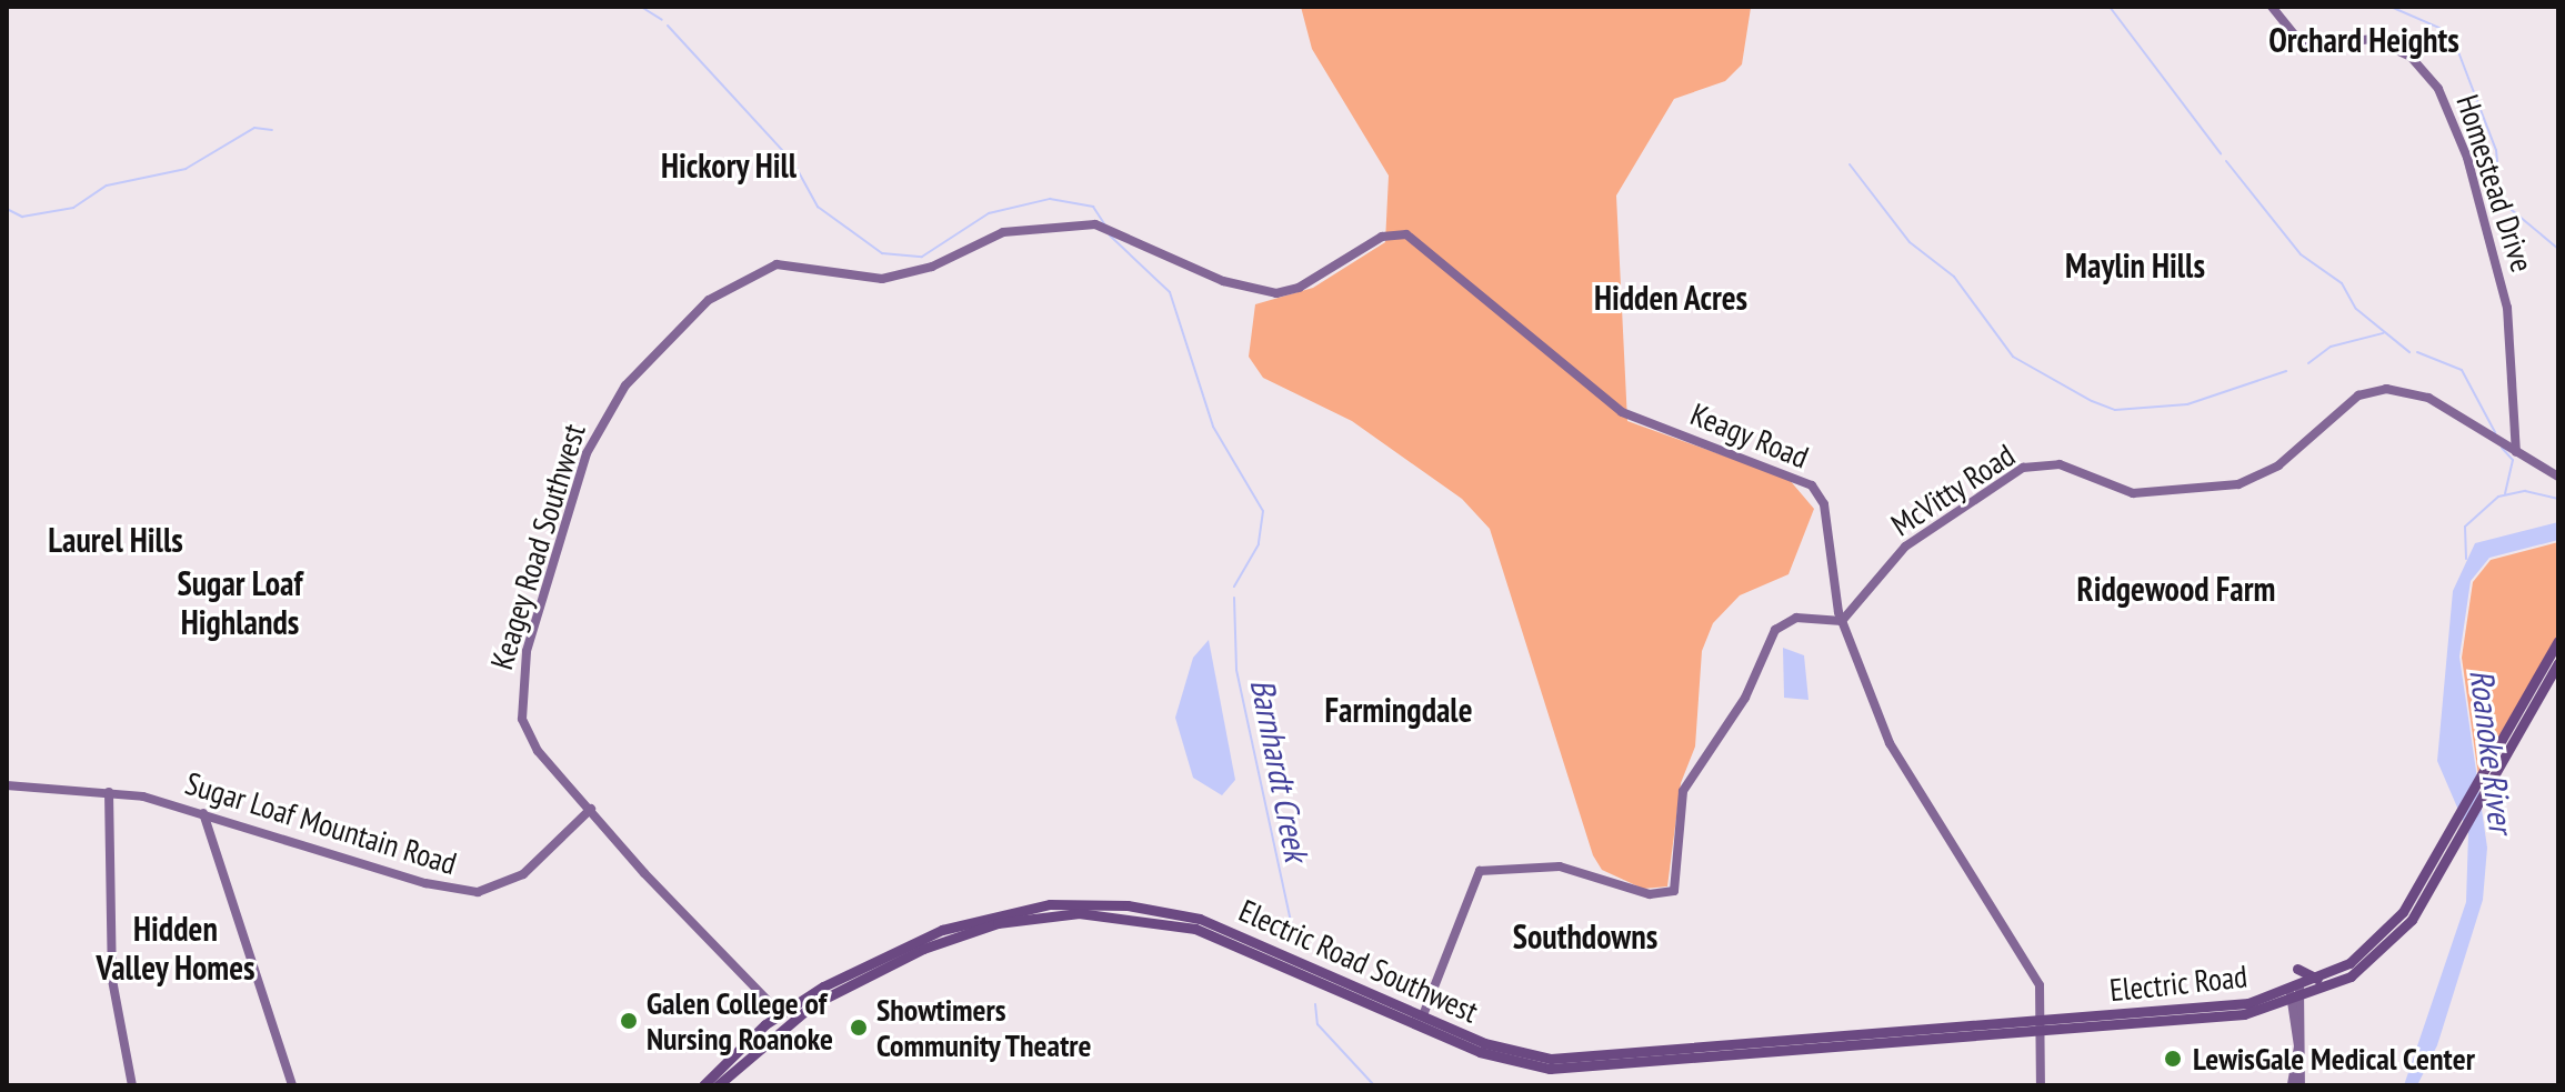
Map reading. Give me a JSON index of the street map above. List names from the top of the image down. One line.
{"streets":{"main road":["Electric Road Southwest","Electric Road"],"street":["Homestead Drive","Keagy Road","McVitty Road","Keagey Road Southwest","Sugar Loaf Mountain Road"]},"crossings":[["Homestead Drive","McVitty Road"],["Keagy Road","McVitty Road"],["Keagy Road","Keagey Road Southwest"],["Keagy Road","Electric Road Southwest"],["Keagy Road","Electric Road"],["Keagey Road Southwest","Sugar Loaf Mountain Road"],["Keagey Road Southwest","Electric Road Southwest"],["Electric Road Southwest","Electric Road"]],"districts":["Orchard Heights","Hickory Hill","Maylin Hills","Hidden Acres","Laurel Hills","Sugar Loaf Highlands","Ridgewood Farm","Farmingdale","Hidden Valley Homes","Southdowns"],"water":["Roanoke River","Barnhardt Creek"],"places":["Galen College of Nursing Roanoke","Showtimers Community Theatre","LewisGale Medical Center"]}
